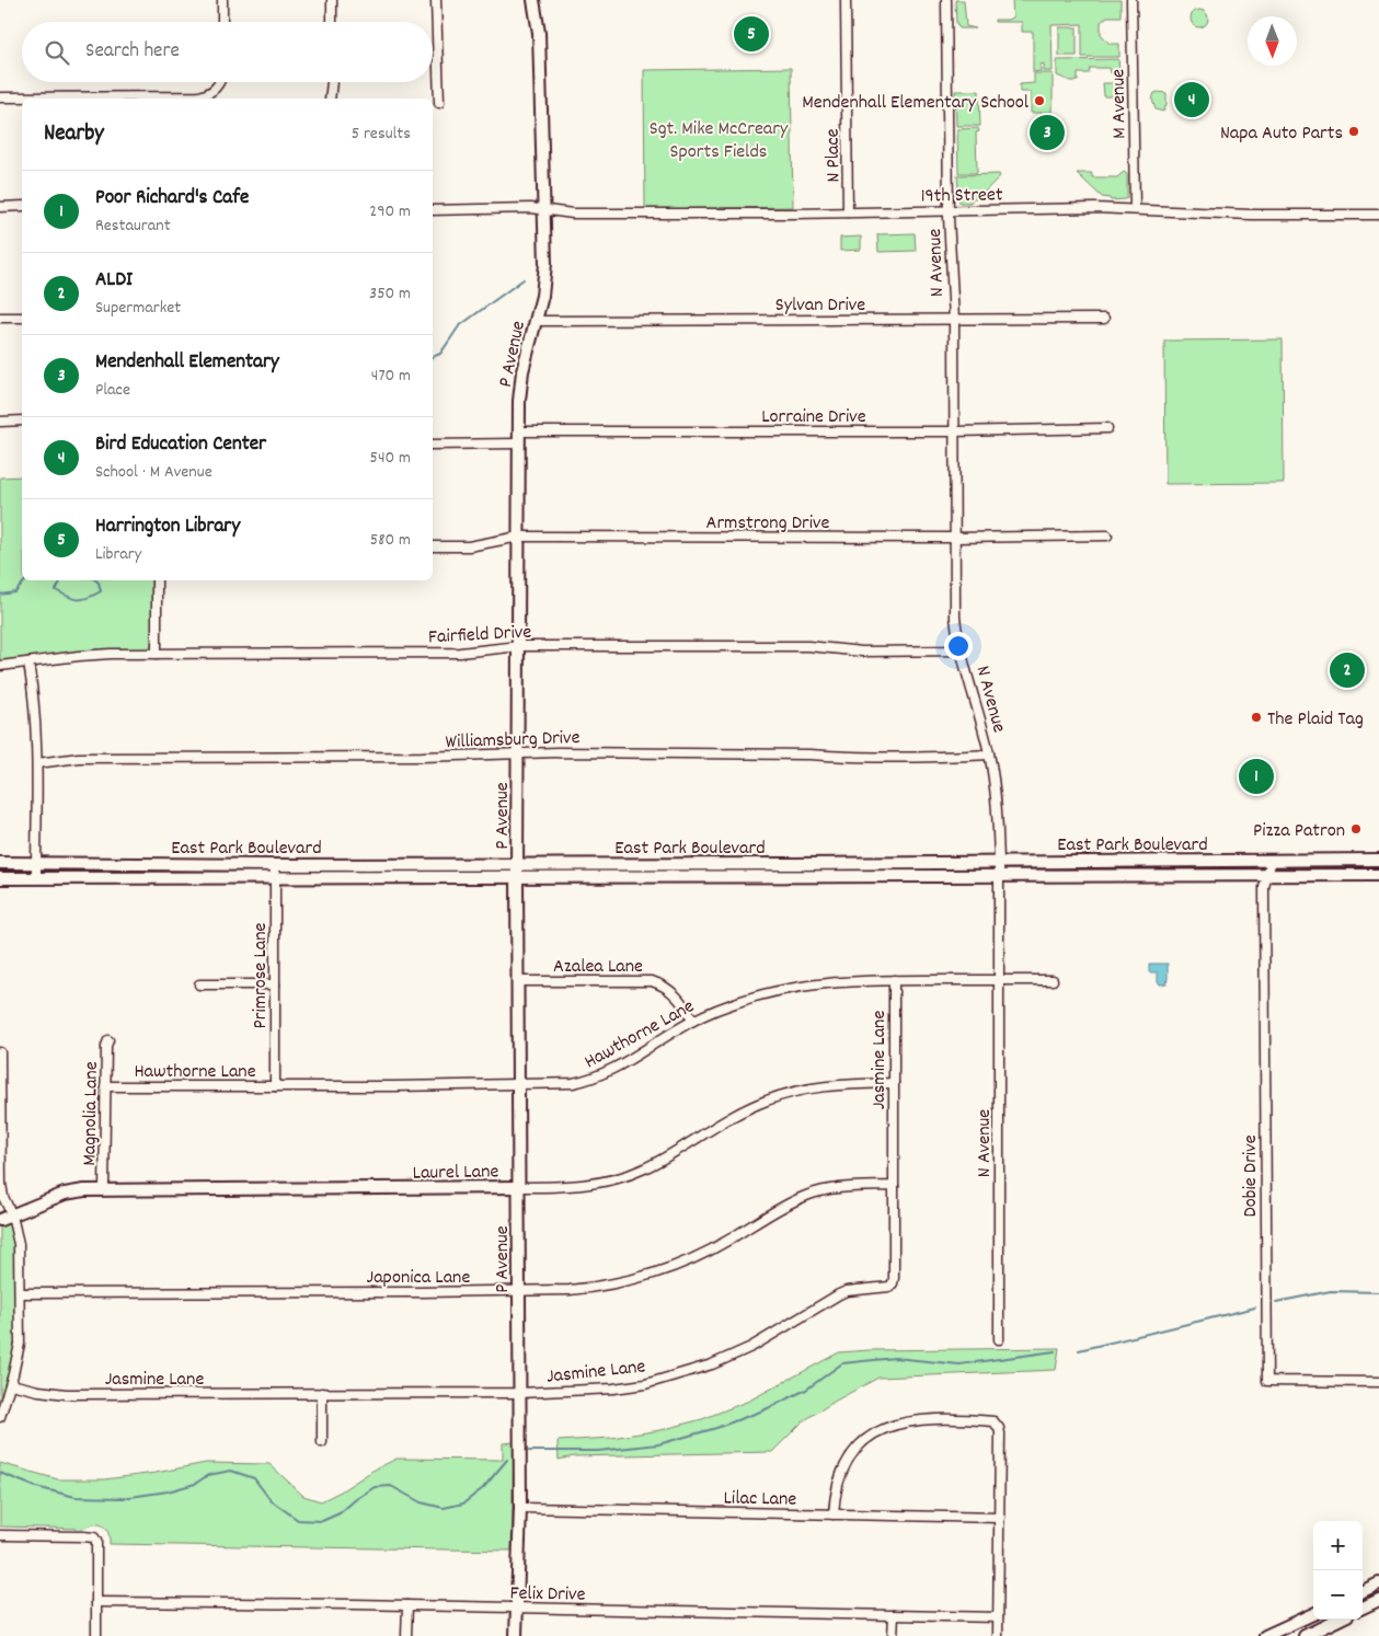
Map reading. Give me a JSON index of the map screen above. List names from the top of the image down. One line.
{"streets":{"main road":["P Avenue","East Park Boulevard","Laurel Lane"],"street":["M Avenue","N Place","19th Street","N Avenue","Sylvan Drive","Lorraine Drive","Armstrong Drive","Fairfield Drive","Williamsburg Drive","Azalea Lane","Primrose Lane","Hawthorne Lane","Jasmine Lane","Magnolia Lane","Dobie Drive","Japonica Lane","Lilac Lane","Felix Drive"]},"crossings":[["M Avenue","19th Street"],["N Place","19th Street"],["19th Street","N Avenue"],["19th Street","P Avenue"],["N Avenue","Sylvan Drive"],["N Avenue","Lorraine Drive"],["N Avenue","Armstrong Drive"],["N Avenue","Fairfield Drive"],["N Avenue","Williamsburg Drive"],["N Avenue","East Park Boulevard"],["N Avenue","Hawthorne Lane"],["Sylvan Drive","P Avenue"],["P Avenue","Lorraine Drive"],["P Avenue","Armstrong Drive"],["P Avenue","Fairfield Drive"],["P Avenue","Williamsburg Drive"],["P Avenue","East Park Boulevard"],["P Avenue","Azalea Lane"],["P Avenue","Hawthorne Lane"],["P Avenue","Jasmine Lane"],["P Avenue","Laurel Lane"],["P Avenue","Japonica Lane"],["P Avenue","Lilac Lane"],["P Avenue","Felix Drive"],["East Park Boulevard","Primrose Lane"],["East Park Boulevard","Dobie Drive"],["Azalea Lane","Hawthorne Lane"],["Primrose Lane","Hawthorne Lane"],["Hawthorne Lane","Jasmine Lane"],["Hawthorne Lane","Magnolia Lane"],["Jasmine Lane","Laurel Lane"],["Jasmine Lane","Japonica Lane"],["Magnolia Lane","Laurel Lane"]],"parks":["Sgt. Mike McCreary Sports Fields"],"places":["Mendenhall Elementary School","Napa Auto Parts","The Plaid Tag","Pizza Patron"],"north":"bottom","page":{"pins":["5","4","3","2","1"],"search":"Search here","heading":["Nearby","5 results"],"list":[{"mark":"1","name":"Poor Richard's Cafe","note":"Restaurant","value":"290 m"},{"mark":"2","name":"ALDI","note":"Supermarket","value":"350 m"},{"mark":"3","name":"Mendenhall Elementary","note":"Place","value":"470 m"},{"mark":"4","name":"Bird Education Center","note":"School · M Avenue","value":"540 m"},{"mark":"5","name":"Harrington Library","note":"Library","value":"580 m"}],"map_buttons":["+","−"]}}
